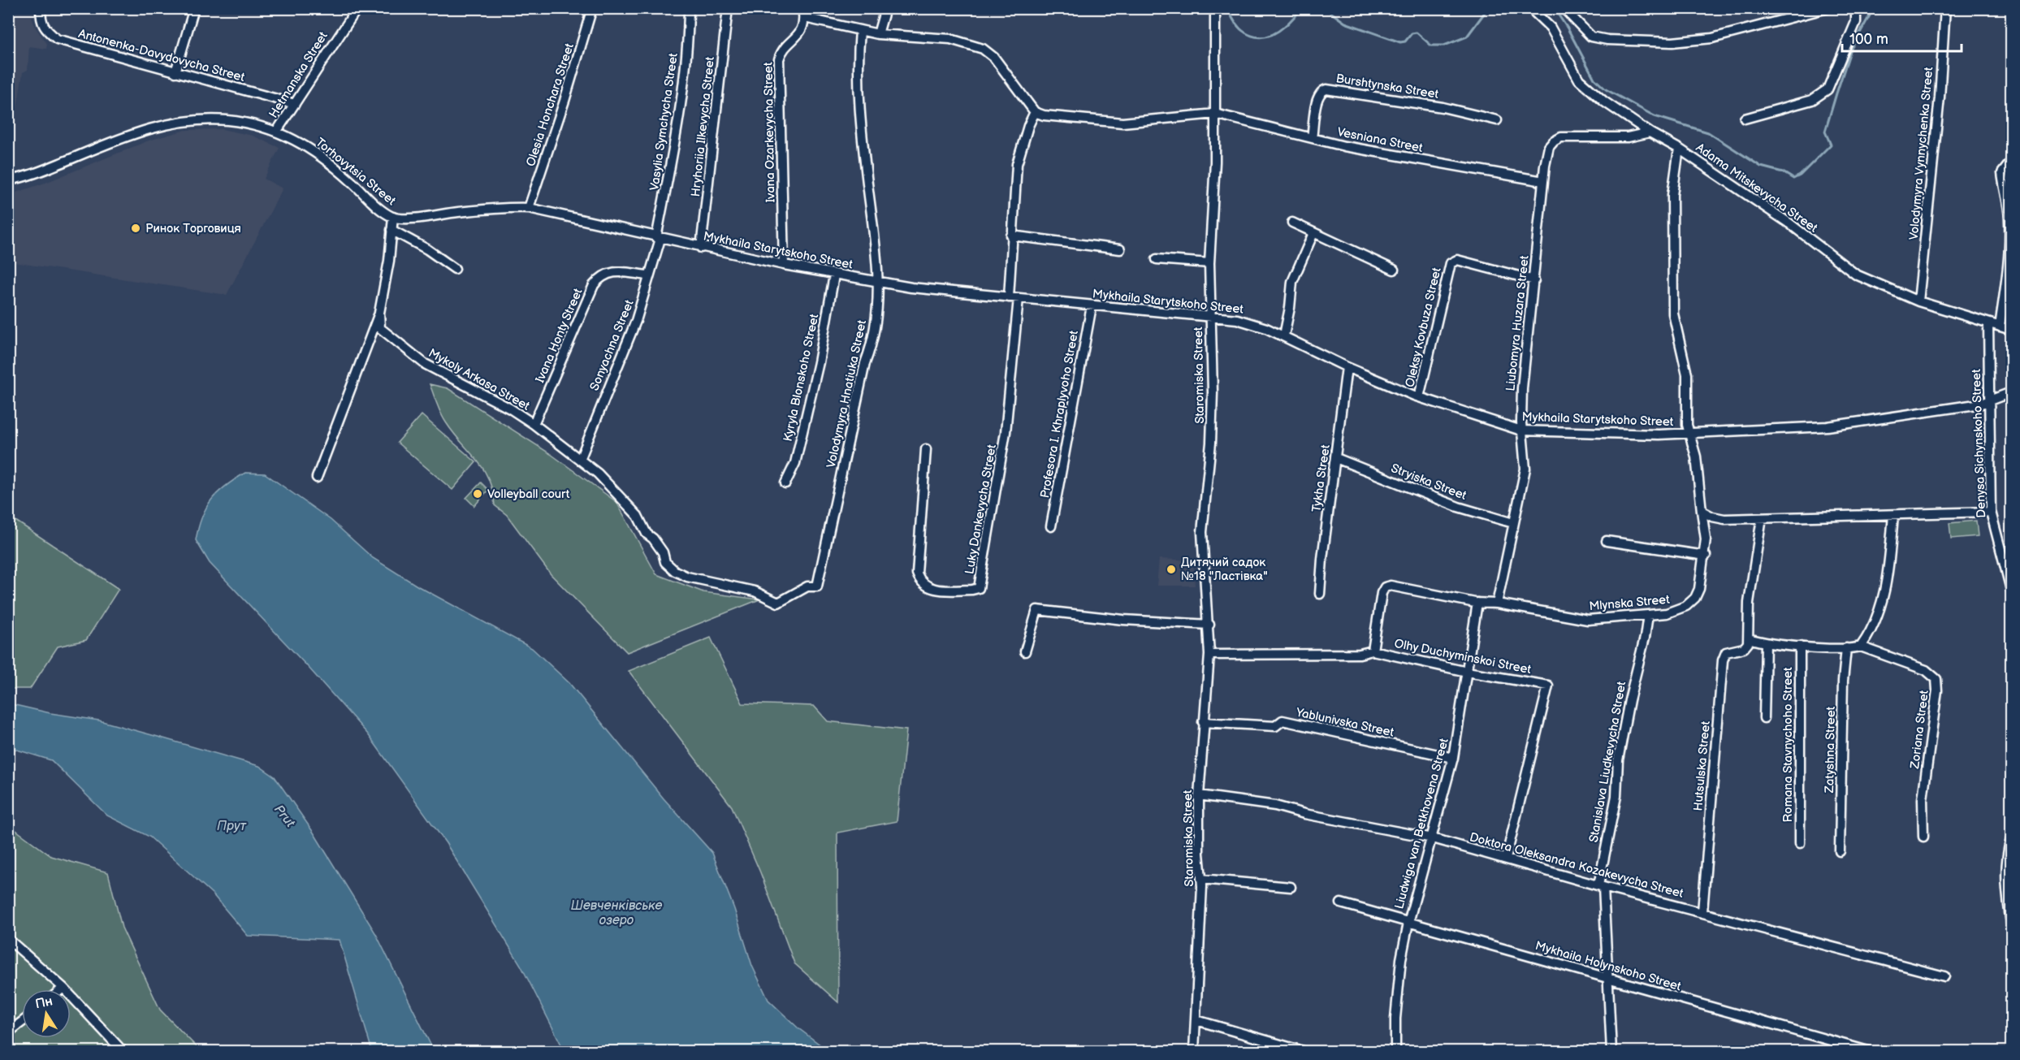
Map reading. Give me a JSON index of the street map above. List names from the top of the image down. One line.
{"streets":{"street":["Antonenka-Davydovycha Street","Hetmanska Street","Burshtynska Street","Olesia Honchara Street","Vasylia Symchycha Street","Hryhoriia Ilkevycha Street","Ivana Ozarkevycha Street","Vesniana Street","Volodymyra Vynnychenka Street","Torhovytsia Street","Adama Mitskevycha Street","Mykhaila Starytskoho Street","Liubomyra Huzara Street","Oleksy Kovbuza Street","Ivana Honty Street","Sonyachna Street","Staromiska Street","Kyryla Blonskoho Street","Mykoly Arkasa Street","Volodymyra Hnatiuka Street","Profesora I. Khraplyvoho Street","Denysa Sichynskoho Street","Tykha Street","Stryiska Street","Luky Dankevycha Street","Mlynska Street","Olhy Duchyminskoi Street","Yablunivska Street","Zoriana Street","Romana Stavnychoho Street","Zatyshna Street","Stanislava Liudkevycha Street","Hutsulska Street","Liudwiga van Betkhovena Street","Doktora Oleksandra Kozakevycha Street","Mykhaila Holynskoho Street"]},"crossings":[["Antonenka-Davydovycha Street","Hetmanska Street"],["Hetmanska Street","Torhovytsia Street"],["Burshtynska Street","Vesniana Street"],["Olesia Honchara Street","Mykhaila Starytskoho Street"],["Vasylia Symchycha Street","Mykhaila Starytskoho Street"],["Vasylia Symchycha Street","Sonyachna Street"],["Hryhoriia Ilkevycha Street","Mykhaila Starytskoho Street"],["Ivana Ozarkevycha Street","Mykhaila Starytskoho Street"],["Vesniana Street","Liubomyra Huzara Street"],["Vesniana Street","Staromiska Street"],["Volodymyra Vynnychenka Street","Adama Mitskevycha Street"],["Torhovytsia Street","Mykhaila Starytskoho Street"],["Adama Mitskevycha Street","Liubomyra Huzara Street"],["Adama Mitskevycha Street","Denysa Sichynskoho Street"],["Adama Mitskevycha Street","Mlynska Street"],["Mykhaila Starytskoho Street","Liubomyra Huzara Street"],["Mykhaila Starytskoho Street","Oleksy Kovbuza Street"],["Mykhaila Starytskoho Street","Sonyachna Street"],["Mykhaila Starytskoho Street","Staromiska Street"],["Mykhaila Starytskoho Street","Kyryla Blonskoho Street"],["Mykhaila Starytskoho Street","Volodymyra Hnatiuka Street"],["Mykhaila Starytskoho Street","Profesora I. Khraplyvoho Street"],["Mykhaila Starytskoho Street","Denysa Sichynskoho Street"],["Mykhaila Starytskoho Street","Tykha Street"],["Mykhaila Starytskoho Street","Luky Dankevycha Street"],["Mykhaila Starytskoho Street","Mlynska Street"],["Liubomyra Huzara Street","Oleksy Kovbuza Street"],["Liubomyra Huzara Street","Stryiska Street"],["Liubomyra Huzara Street","Mlynska Street"],["Ivana Honty Street","Sonyachna Street"],["Ivana Honty Street","Mykoly Arkasa Street"],["Sonyachna Street","Mykoly Arkasa Street"],["Staromiska Street","Yablunivska Street"],["Staromiska Street","Doktora Oleksandra Kozakevycha Street"],["Mykoly Arkasa Street","Volodymyra Hnatiuka Street"],["Tykha Street","Stryiska Street"],["Mlynska Street","Olhy Duchyminskoi Street"],["Mlynska Street","Stanislava Liudkevycha Street"],["Mlynska Street","Liudwiga van Betkhovena Street"],["Olhy Duchyminskoi Street","Liudwiga van Betkhovena Street"],["Olhy Duchyminskoi Street","Doktora Oleksandra Kozakevycha Street"],["Yablunivska Street","Liudwiga van Betkhovena Street"],["Stanislava Liudkevycha Street","Doktora Oleksandra Kozakevycha Street"],["Stanislava Liudkevycha Street","Mykhaila Holynskoho Street"],["Hutsulska Street","Doktora Oleksandra Kozakevycha Street"],["Liudwiga van Betkhovena Street","Doktora Oleksandra Kozakevycha Street"],["Liudwiga van Betkhovena Street","Mykhaila Holynskoho Street"]],"water":["Prut","Прут","Шевченківське озеро"],"places":["Ринок Торговиця","Volleyball court","Дитячий садок №18 \"Ластівка\""],"scale_bar":"100 m","north":"top"}
